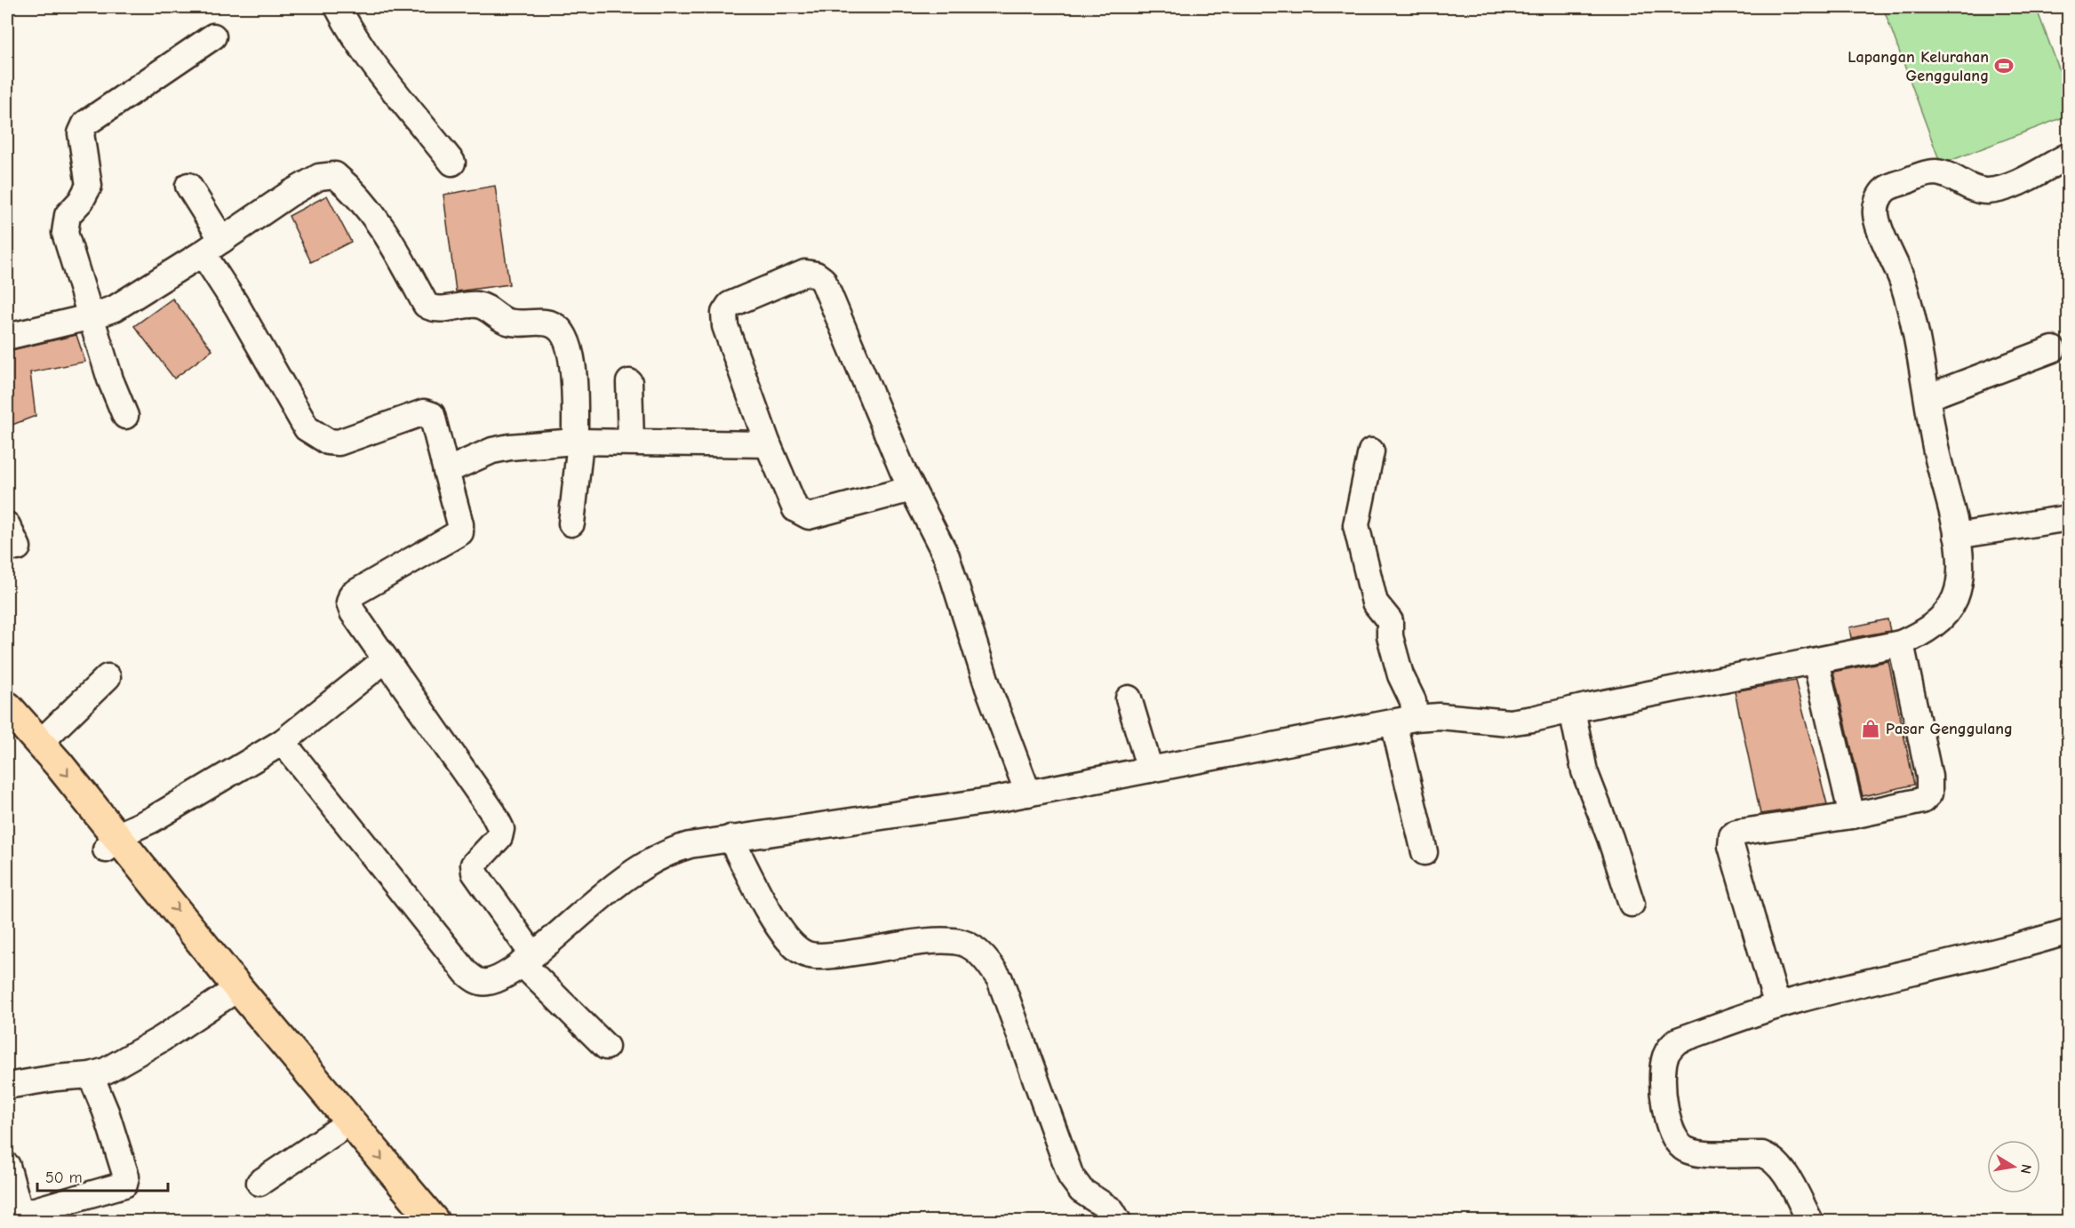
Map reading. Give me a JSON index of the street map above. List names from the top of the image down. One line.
{"places":{"sports":["Lapangan Kelurahan Genggulang"],"shop":["Pasar Genggulang"]},"scale_bar":"50 m","north":"right"}
